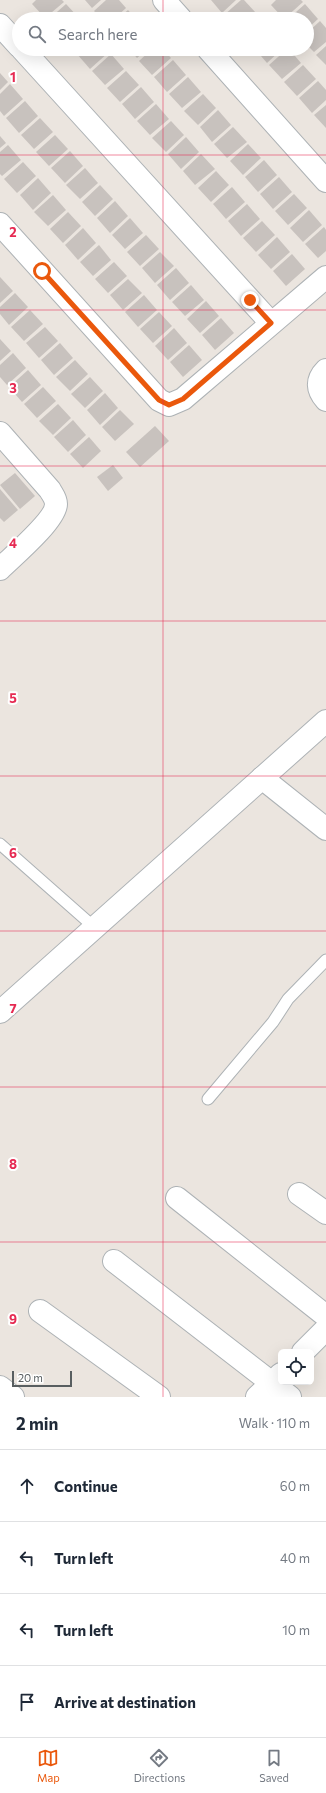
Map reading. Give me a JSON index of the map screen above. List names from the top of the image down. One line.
{"scale_bar":"20 m","page":{"search":"Search here","scale":"20 m","heading":["2 min","Walk · 110 m"],"list":[["Continue","60 m"],["Turn left","40 m"],["Turn left","10 m"],"Arrive at destination"],"nav":["Map","Directions","Saved"]},"grid":{"rows":["1","2","3","4","5","6","7","8","9"]}}
